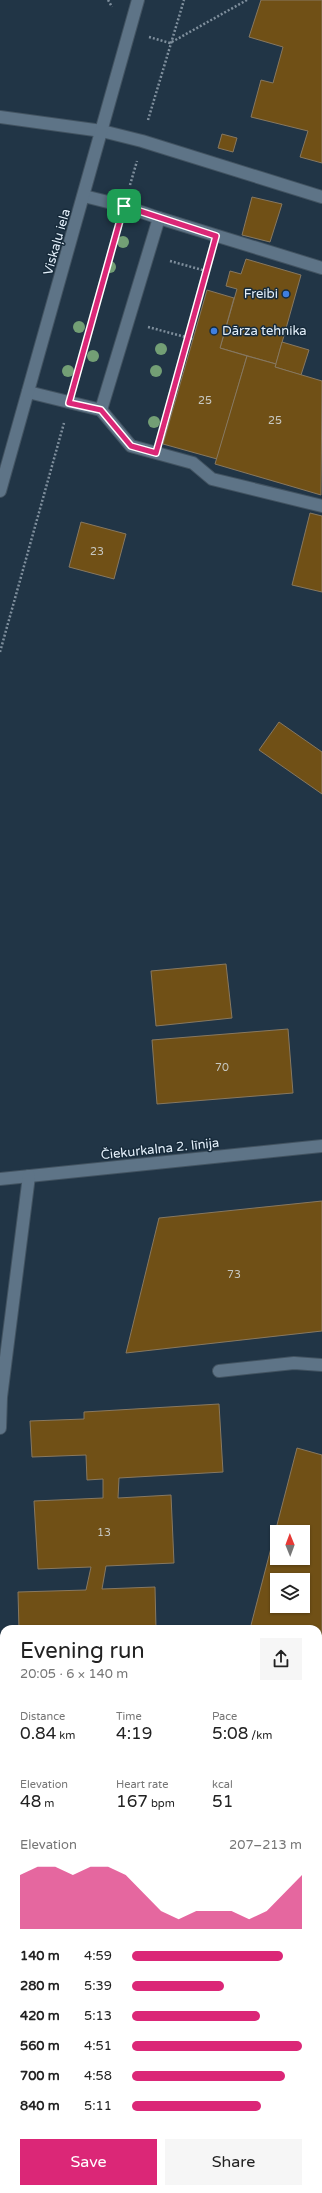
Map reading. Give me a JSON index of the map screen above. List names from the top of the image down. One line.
{"streets":{"street":["Viskaļu iela","Čiekurkalna 2. līnija"]},"places":["Freibi","Dārza tehnika"],"house_numbers":["25","25","23","70","73","13"],"north":"top","page":{"heading":["Evening run","20:05 · 6 × 140 m"],"stats":[["Distance","0.84 km"],["Time","4:19"],["Pace","5:08 /km"],["Elevation","48 m"],["Heart rate","167 bpm"],["kcal","51"]],"chart":["Elevation","207–213 m"],"list":[{"name":"140 m","note":"4:59"},{"name":"280 m","note":"5:39"},{"name":"420 m","note":"5:13"},{"name":"560 m","note":"4:51"},{"name":"700 m","note":"4:58"},{"name":"840 m","note":"5:11"}],"buttons":["Save","Share"]}}
